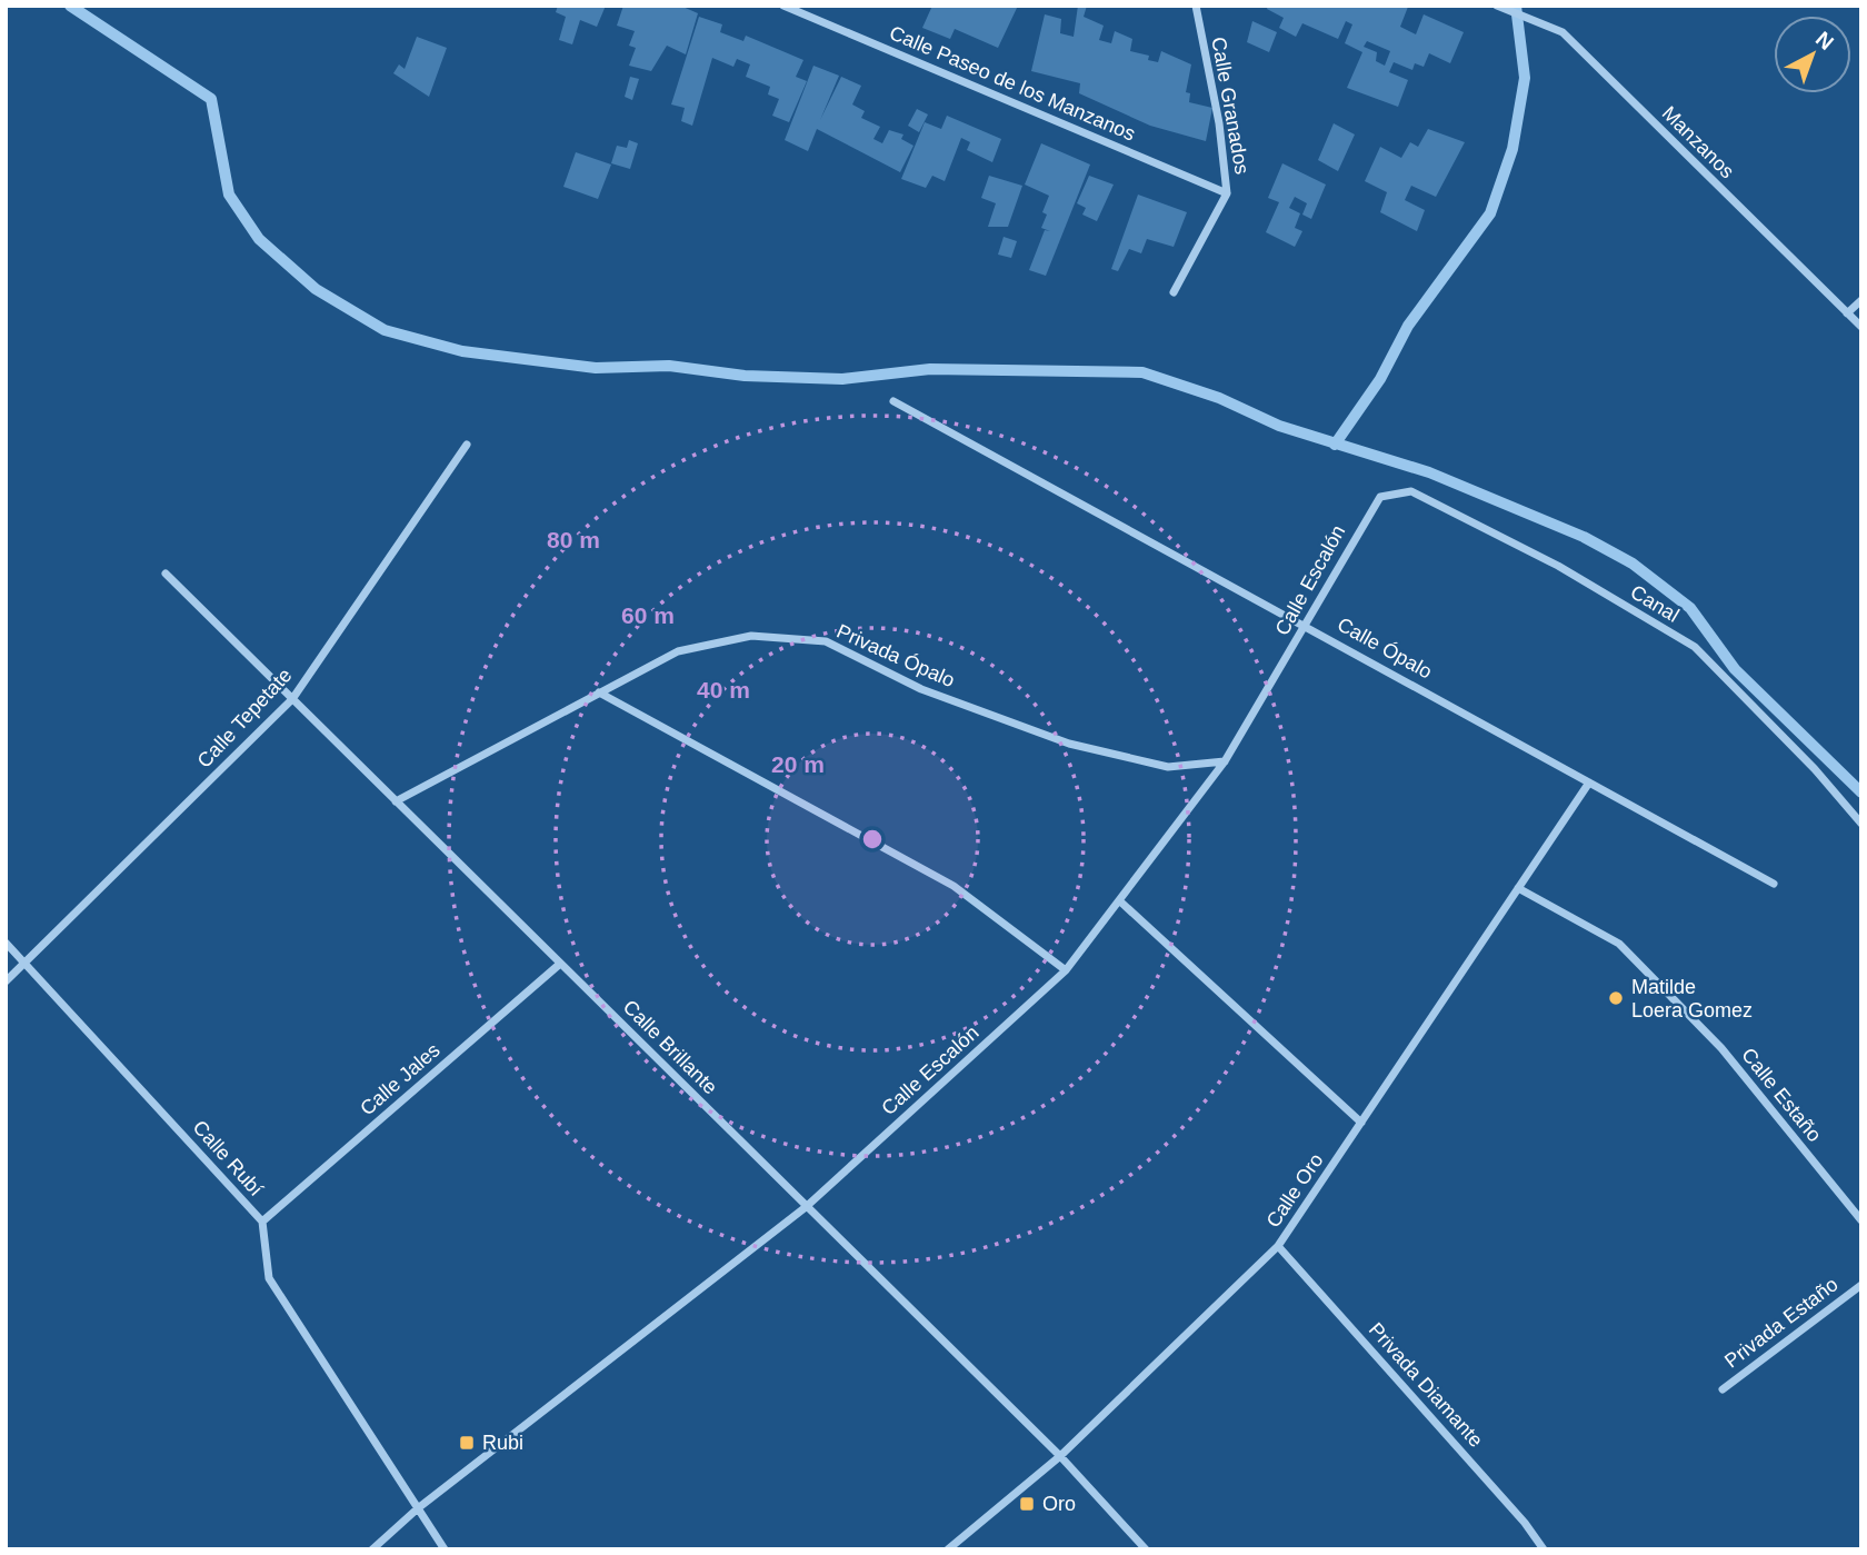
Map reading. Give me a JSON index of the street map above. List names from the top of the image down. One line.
{"streets":{"street":["Calle Paseo de los Manzanos","Calle Granados","Manzanos","Calle Escalón","Canal","Calle Ópalo","Privada Ópalo","Calle Tepetate","Calle Brillante","Calle Jales","Calle Estaño","Calle Rubí","Calle Oro","Privada Estaño","Privada Diamante"]},"crossings":[["Calle Paseo de los Manzanos","Calle Granados"],["Calle Escalón","Canal"],["Calle Escalón","Calle Ópalo"],["Calle Escalón","Privada Ópalo"],["Calle Escalón","Calle Brillante"],["Calle Escalón","Calle Rubí"],["Calle Ópalo","Calle Oro"],["Privada Ópalo","Calle Brillante"],["Calle Tepetate","Calle Brillante"],["Calle Tepetate","Calle Rubí"],["Calle Brillante","Calle Jales"],["Calle Brillante","Calle Oro"],["Calle Jales","Calle Rubí"],["Calle Estaño","Calle Oro"],["Calle Oro","Privada Diamante"]],"places":{"other":["Matilde Loera Gomez"],"transit":["Rubi","Oro"]},"north":"top right","rings":["80 m","60 m","40 m","20 m"]}
